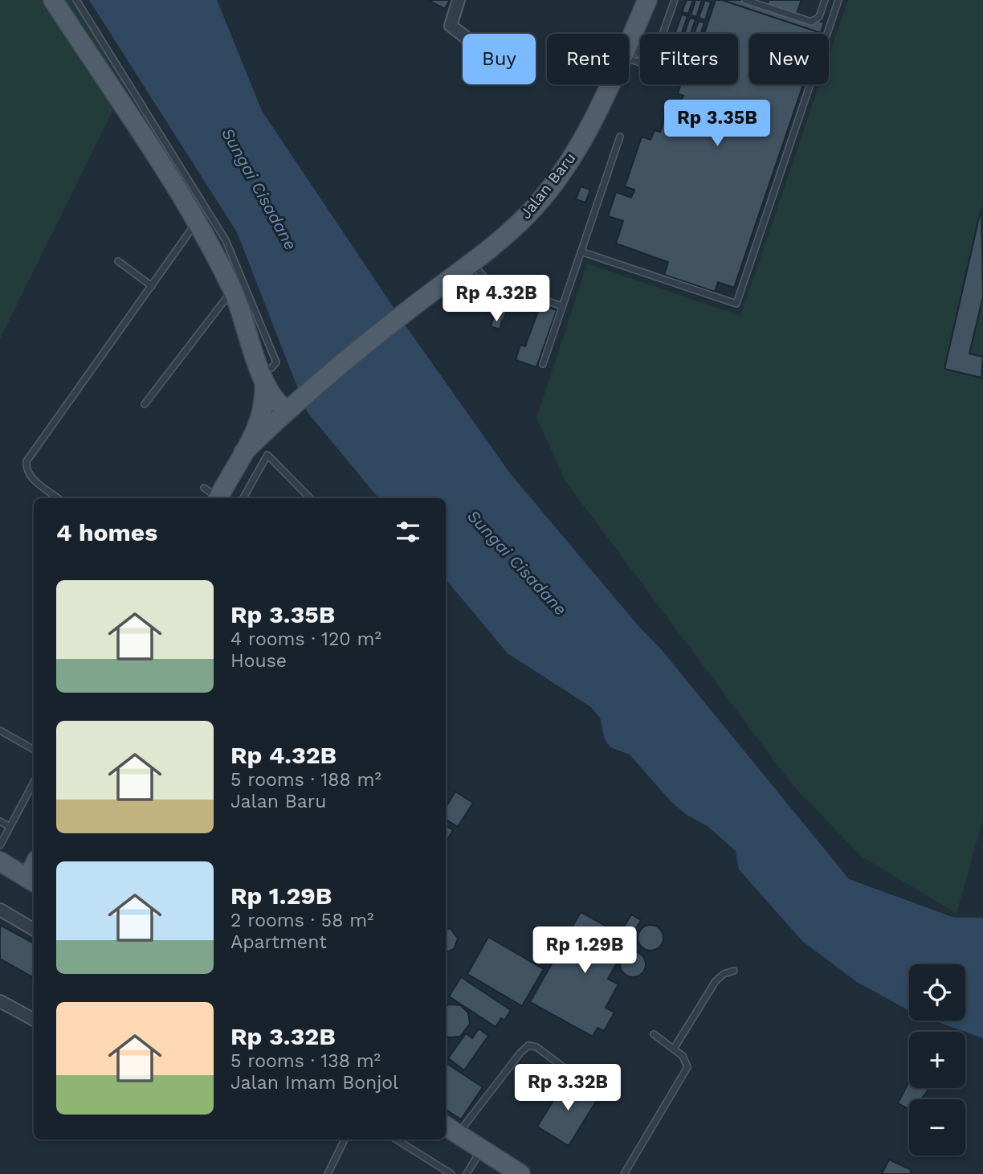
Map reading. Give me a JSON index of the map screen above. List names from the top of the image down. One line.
{"streets":{"main road":["Jalan Baru"]},"water":["Sungai Cisadane"],"page":{"chip":["Buy","Rent","Filters","New"],"price":["Rp 3.35B","Rp 4.32B","Rp 1.29B","Rp 3.32B"],"heading":"4 homes","list":[{"name":"Rp 3.35B","note":"4 rooms · 120 m² · House"},{"name":"Rp 4.32B","note":"5 rooms · 188 m² · Jalan Baru"},{"name":"Rp 1.29B","note":"2 rooms · 58 m² · Apartment"},{"name":"Rp 3.32B","note":"5 rooms · 138 m² · Jalan Imam Bonjol"}],"map_buttons":["+","−"]}}
